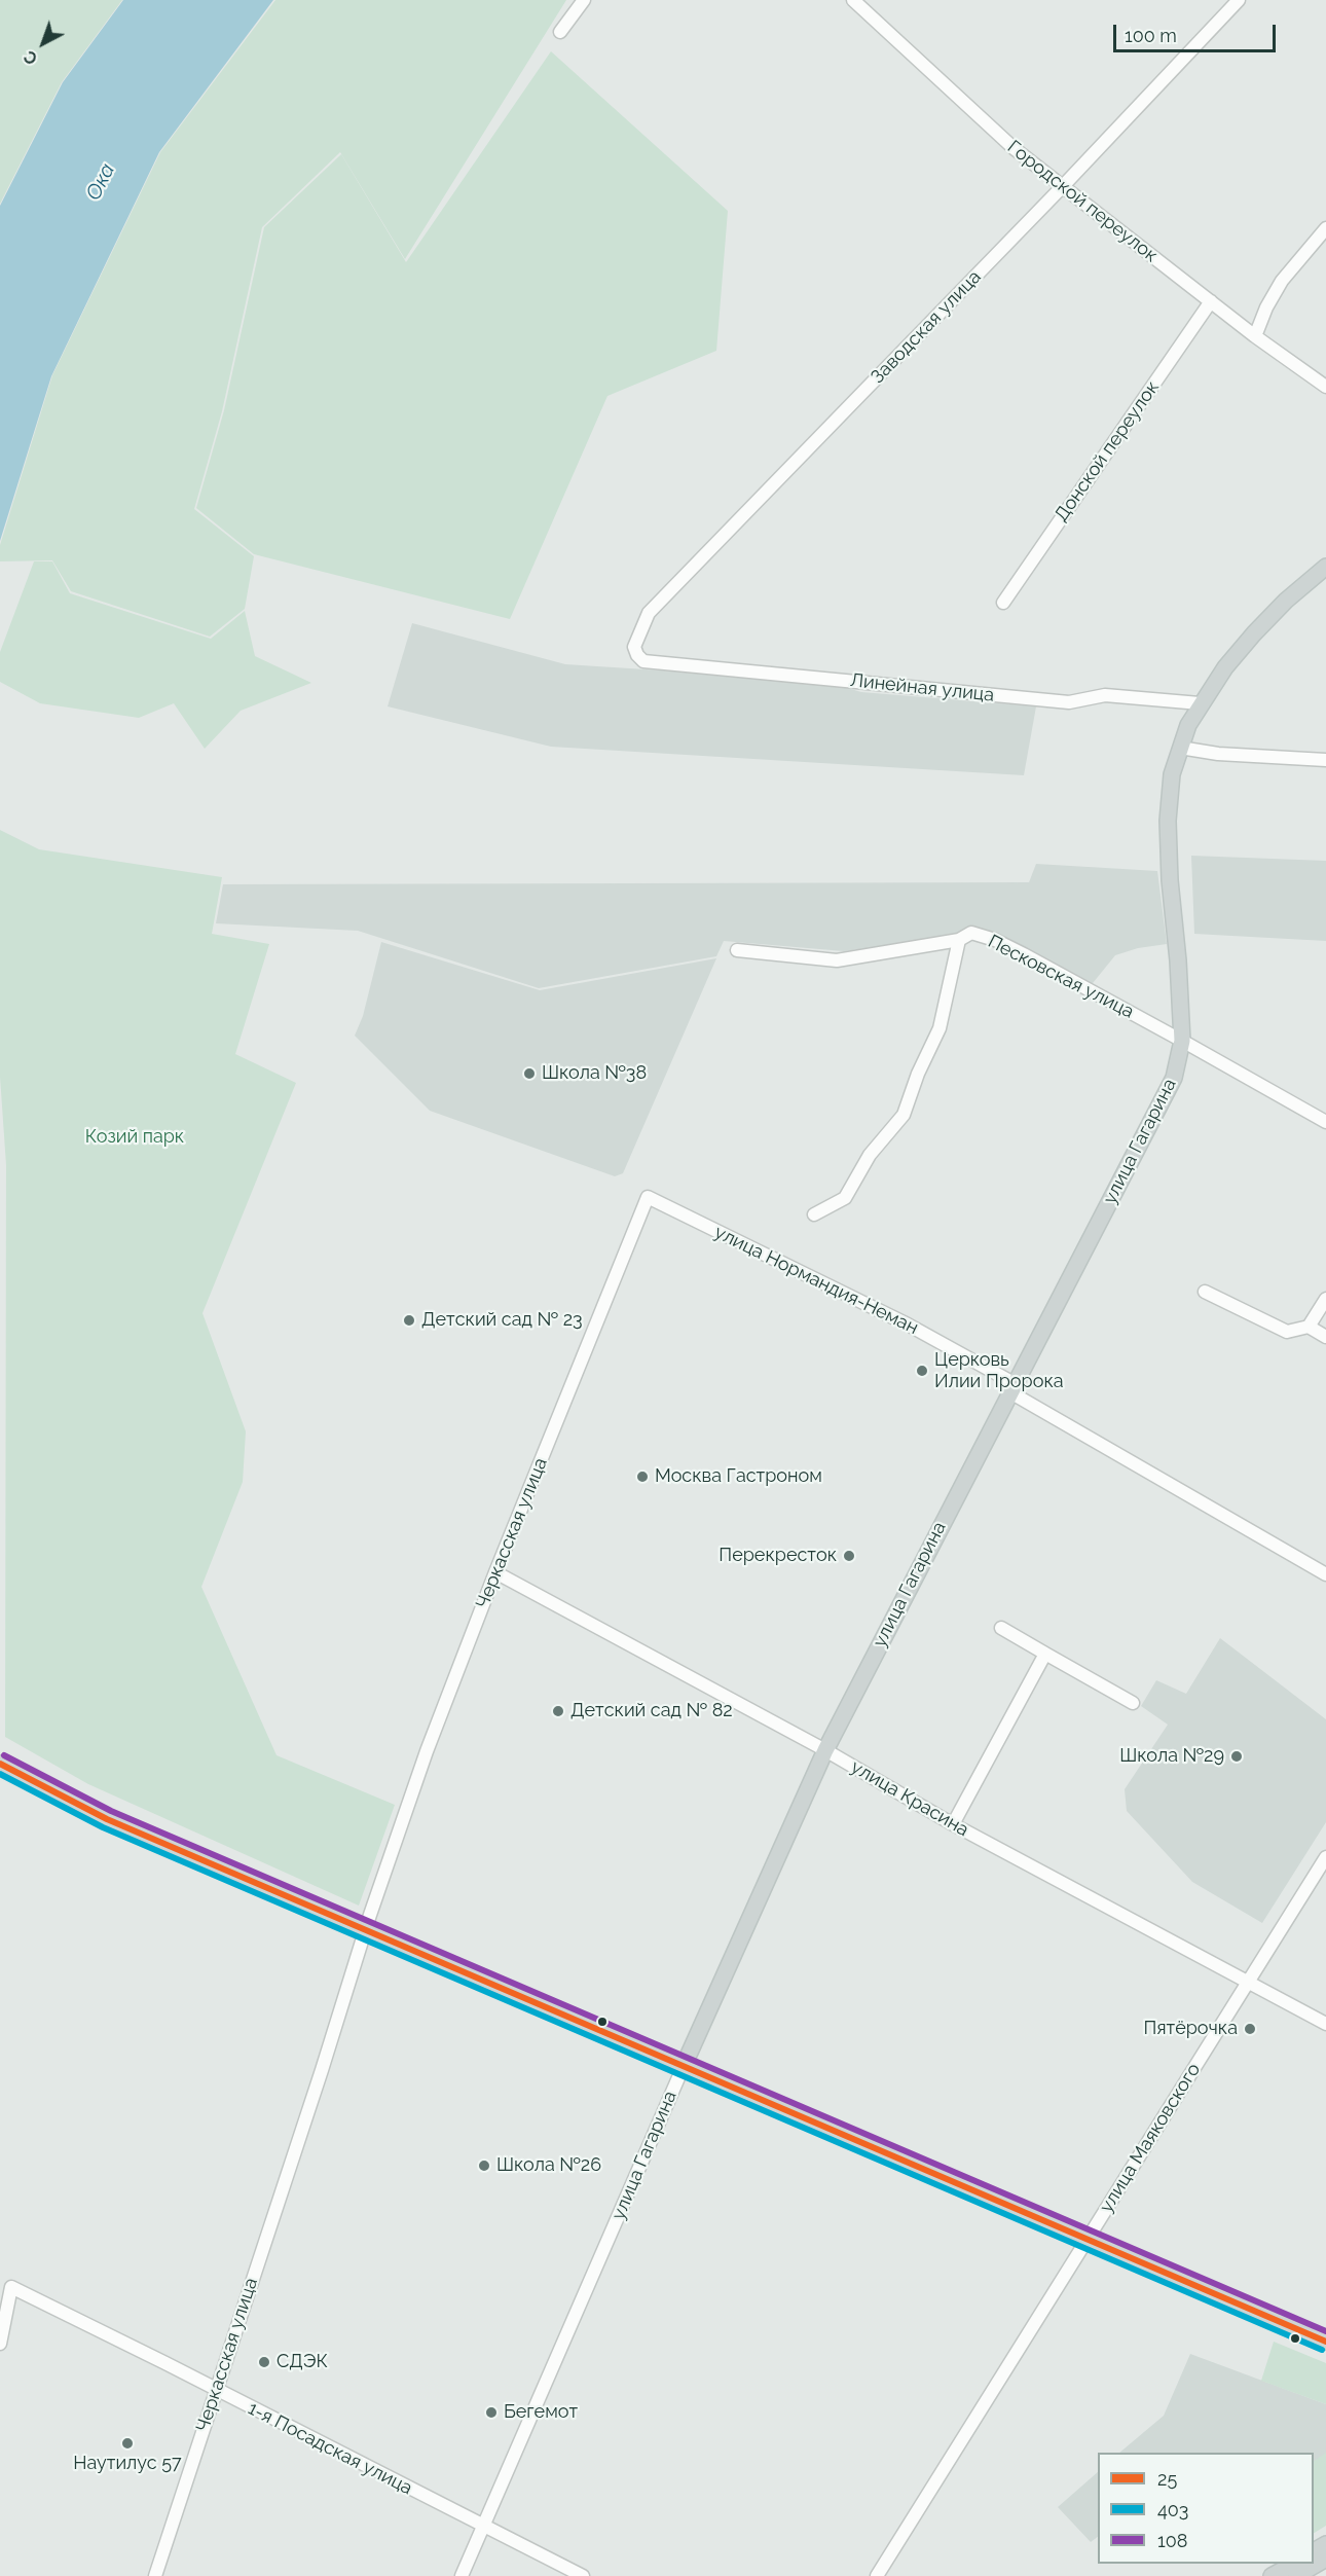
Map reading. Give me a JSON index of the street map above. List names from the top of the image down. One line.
{"streets":{"main road":["улица Гагарина"],"street":["Городской переулок","Заводская улица","Донской переулок","Линейная улица","Песковская улица","улица Нормандия-Неман","Черкасская улица","улица Красина","улица Маяковского","1-я Посадская улица"]},"crossings":[["Городской переулок","Заводская улица"],["Городской переулок","Донской переулок"],["Заводская улица","Линейная улица"],["Линейная улица","улица Гагарина"],["Песковская улица","улица Гагарина"],["улица Гагарина","улица Нормандия-Неман"],["улица Гагарина","улица Красина"],["улица Гагарина","1-я Посадская улица"],["улица Нормандия-Неман","Черкасская улица"],["Черкасская улица","улица Красина"],["Черкасская улица","1-я Посадская улица"],["улица Красина","улица Маяковского"]],"water":["Ока"],"parks":["Козий парк"],"places":["Школа №38","Детский сад № 23","Церковь Илии Пророка","Москва Гастроном","Перекресток","Детский сад № 82","Школа №29","Пятёрочка","Школа №26","СДЭК","Бегемот","Наутилус 57"],"lines":["transit line 108","transit line 25","transit line 403"],"legend":["25","403","108"],"scale_bar":"100 m","north":"bottom left"}
